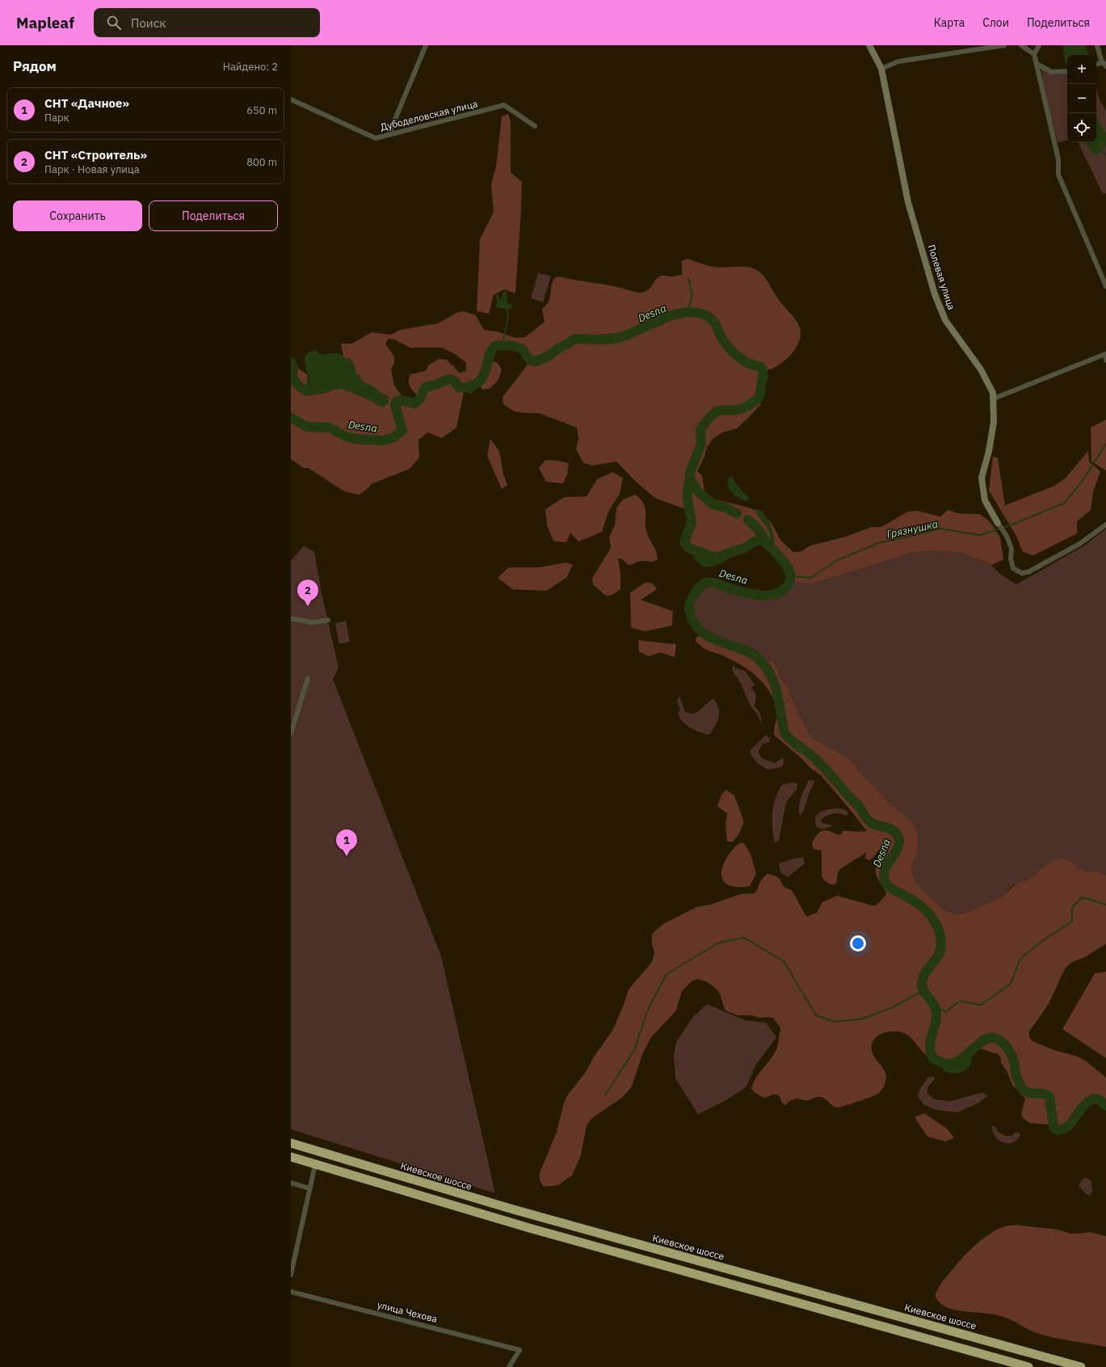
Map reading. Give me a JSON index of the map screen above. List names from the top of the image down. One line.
{"streets":{"highway":["Киевское шоссе"],"street":["Дубоделовская улица","Полевая улица","улица Чехова"]},"water":["Desna","Грязнушка"],"page":{"header":"Mapleaf","search":"Поиск","nav":["Карта","Слои","Поделиться"],"heading":["Рядом","Найдено: 2"],"map_buttons":["+","−"],"list":[{"mark":"1","name":"СНТ «Дачное»","note":"Парк","value":"650 m"},{"mark":"2","name":"СНТ «Строитель»","note":"Парк · Новая улица","value":"800 m"}],"buttons":["Сохранить","Поделиться"],"pins":["2","1"]}}
